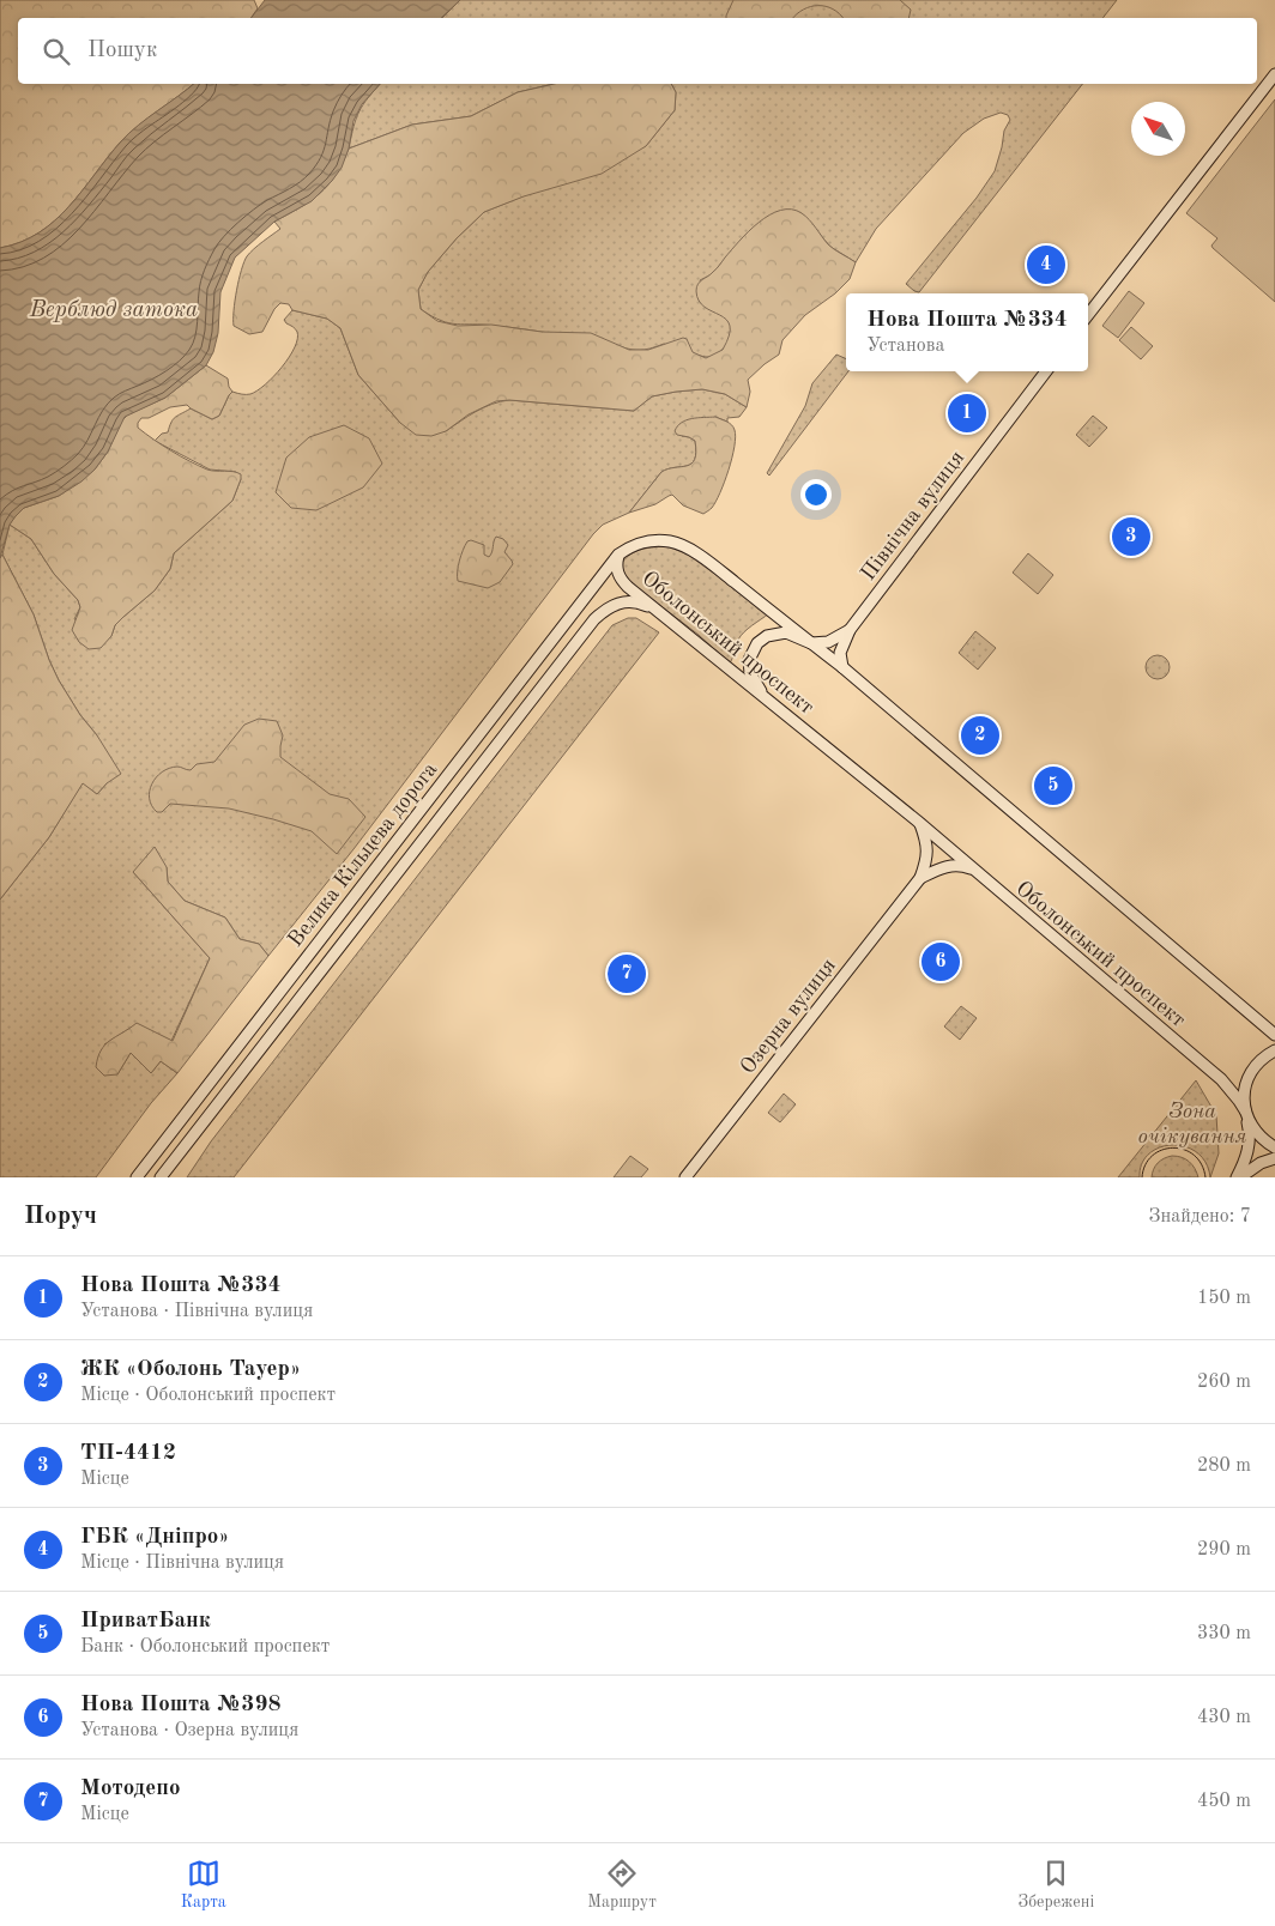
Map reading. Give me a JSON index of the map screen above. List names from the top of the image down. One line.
{"streets":{"main road":["Північна вулиця","Оболонський проспект","Велика Кільцева дорога","Озерна вулиця"]},"crossings":[["Північна вулиця","Оболонський проспект"],["Оболонський проспект","Велика Кільцева дорога"]],"water":["Верблюд затока"],"parks":["Зона очікування"],"north":"top left","page":{"search":"Пошук","pins":["4","1","3","2","5","6","7"],"popup":["Нова Пошта №334","Установа"],"heading":["Поруч","Знайдено: 7"],"list":[{"mark":"1","name":"Нова Пошта №334","note":"Установа · Північна вулиця","value":"150 m"},{"mark":"2","name":"ЖК «Оболонь Тауер»","note":"Місце · Оболонський проспект","value":"260 m"},{"mark":"3","name":"ТП-4412","note":"Місце","value":"280 m"},{"mark":"4","name":"ГБК «Дніпро»","note":"Місце · Північна вулиця","value":"290 m"},{"mark":"5","name":"ПриватБанк","note":"Банк · Оболонський проспект","value":"330 m"},{"mark":"6","name":"Нова Пошта №398","note":"Установа · Озерна вулиця","value":"430 m"},{"mark":"7","name":"Мотодепо","note":"Місце","value":"450 m"}],"nav":["Карта","Маршрут","Збережені"]}}
